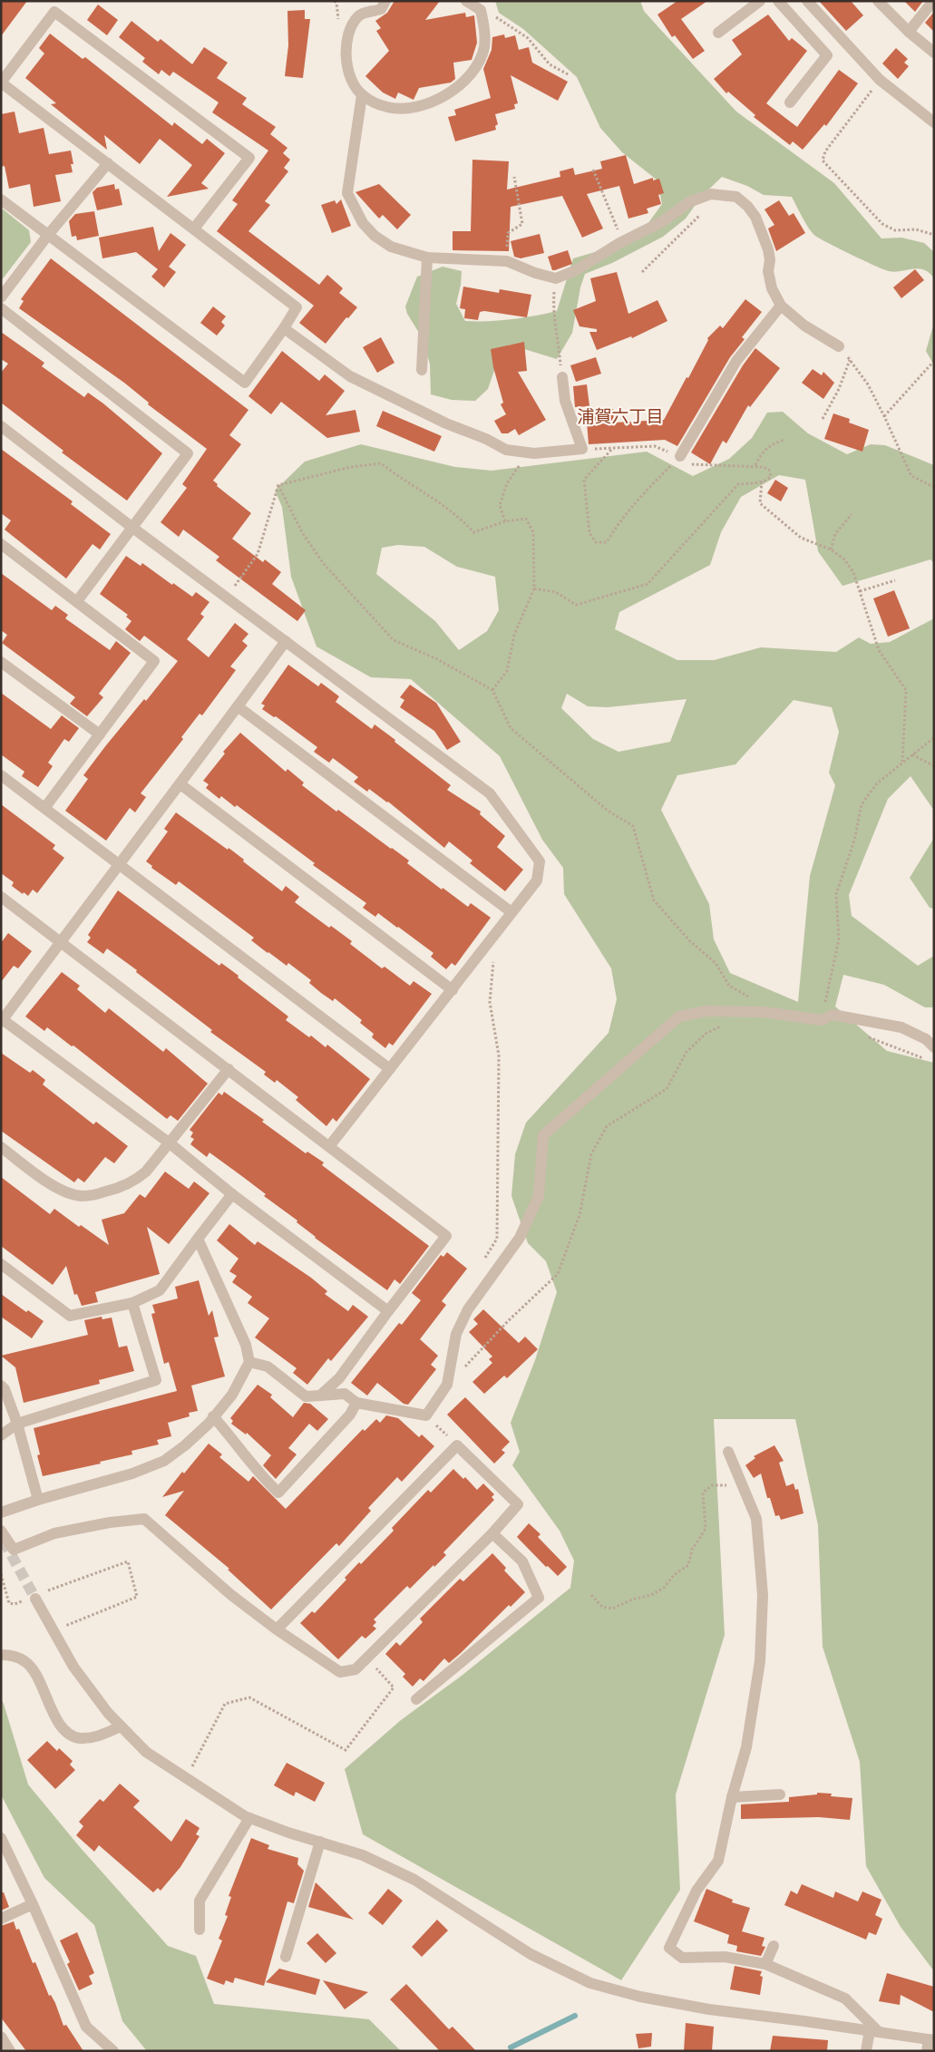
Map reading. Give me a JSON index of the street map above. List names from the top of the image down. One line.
{"districts":["浦賀六丁目"]}
